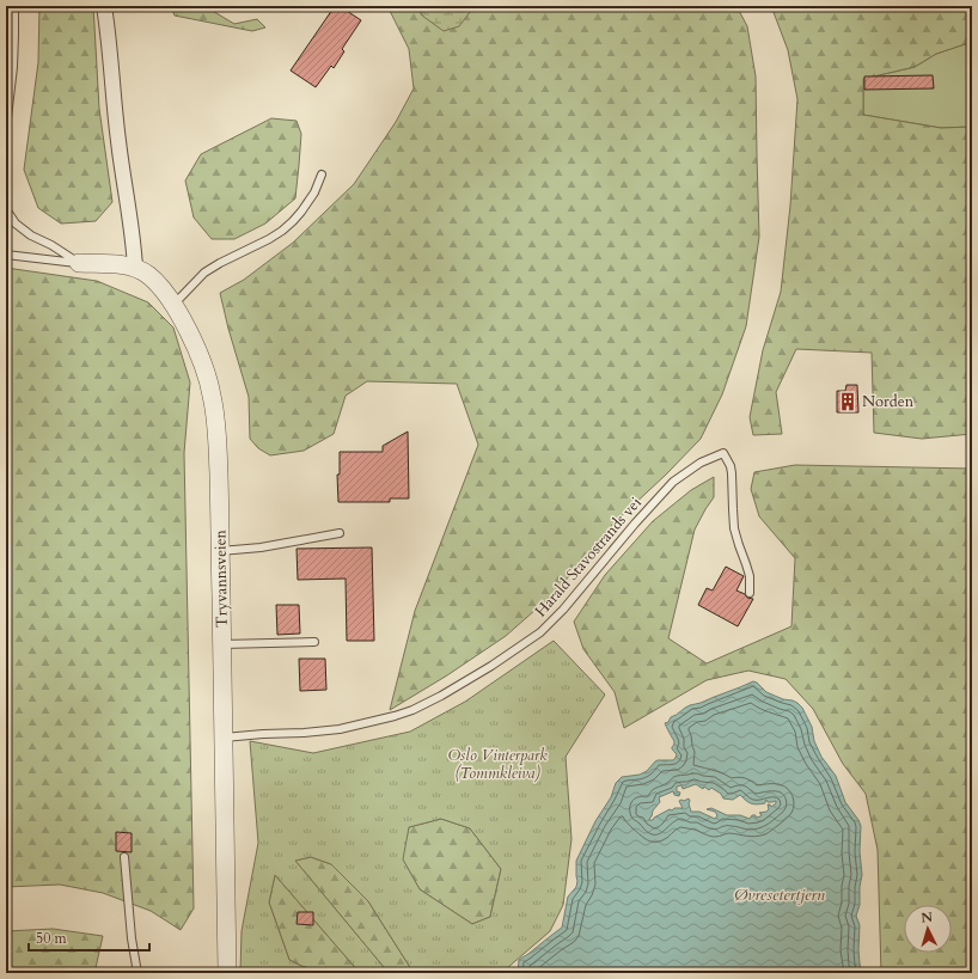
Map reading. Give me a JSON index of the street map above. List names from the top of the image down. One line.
{"streets":{"street":["Tryvannsveien"],"lane":["Harald Stavostrands vei"]},"crossings":[["Harald Stavostrands vei","Tryvannsveien"]],"water":["Øvresetertjern"],"parks":["Oslo Vinterpark (Tommkleiva)"],"places":{"building":["Norden"]},"scale_bar":"50 m","north":"top"}
